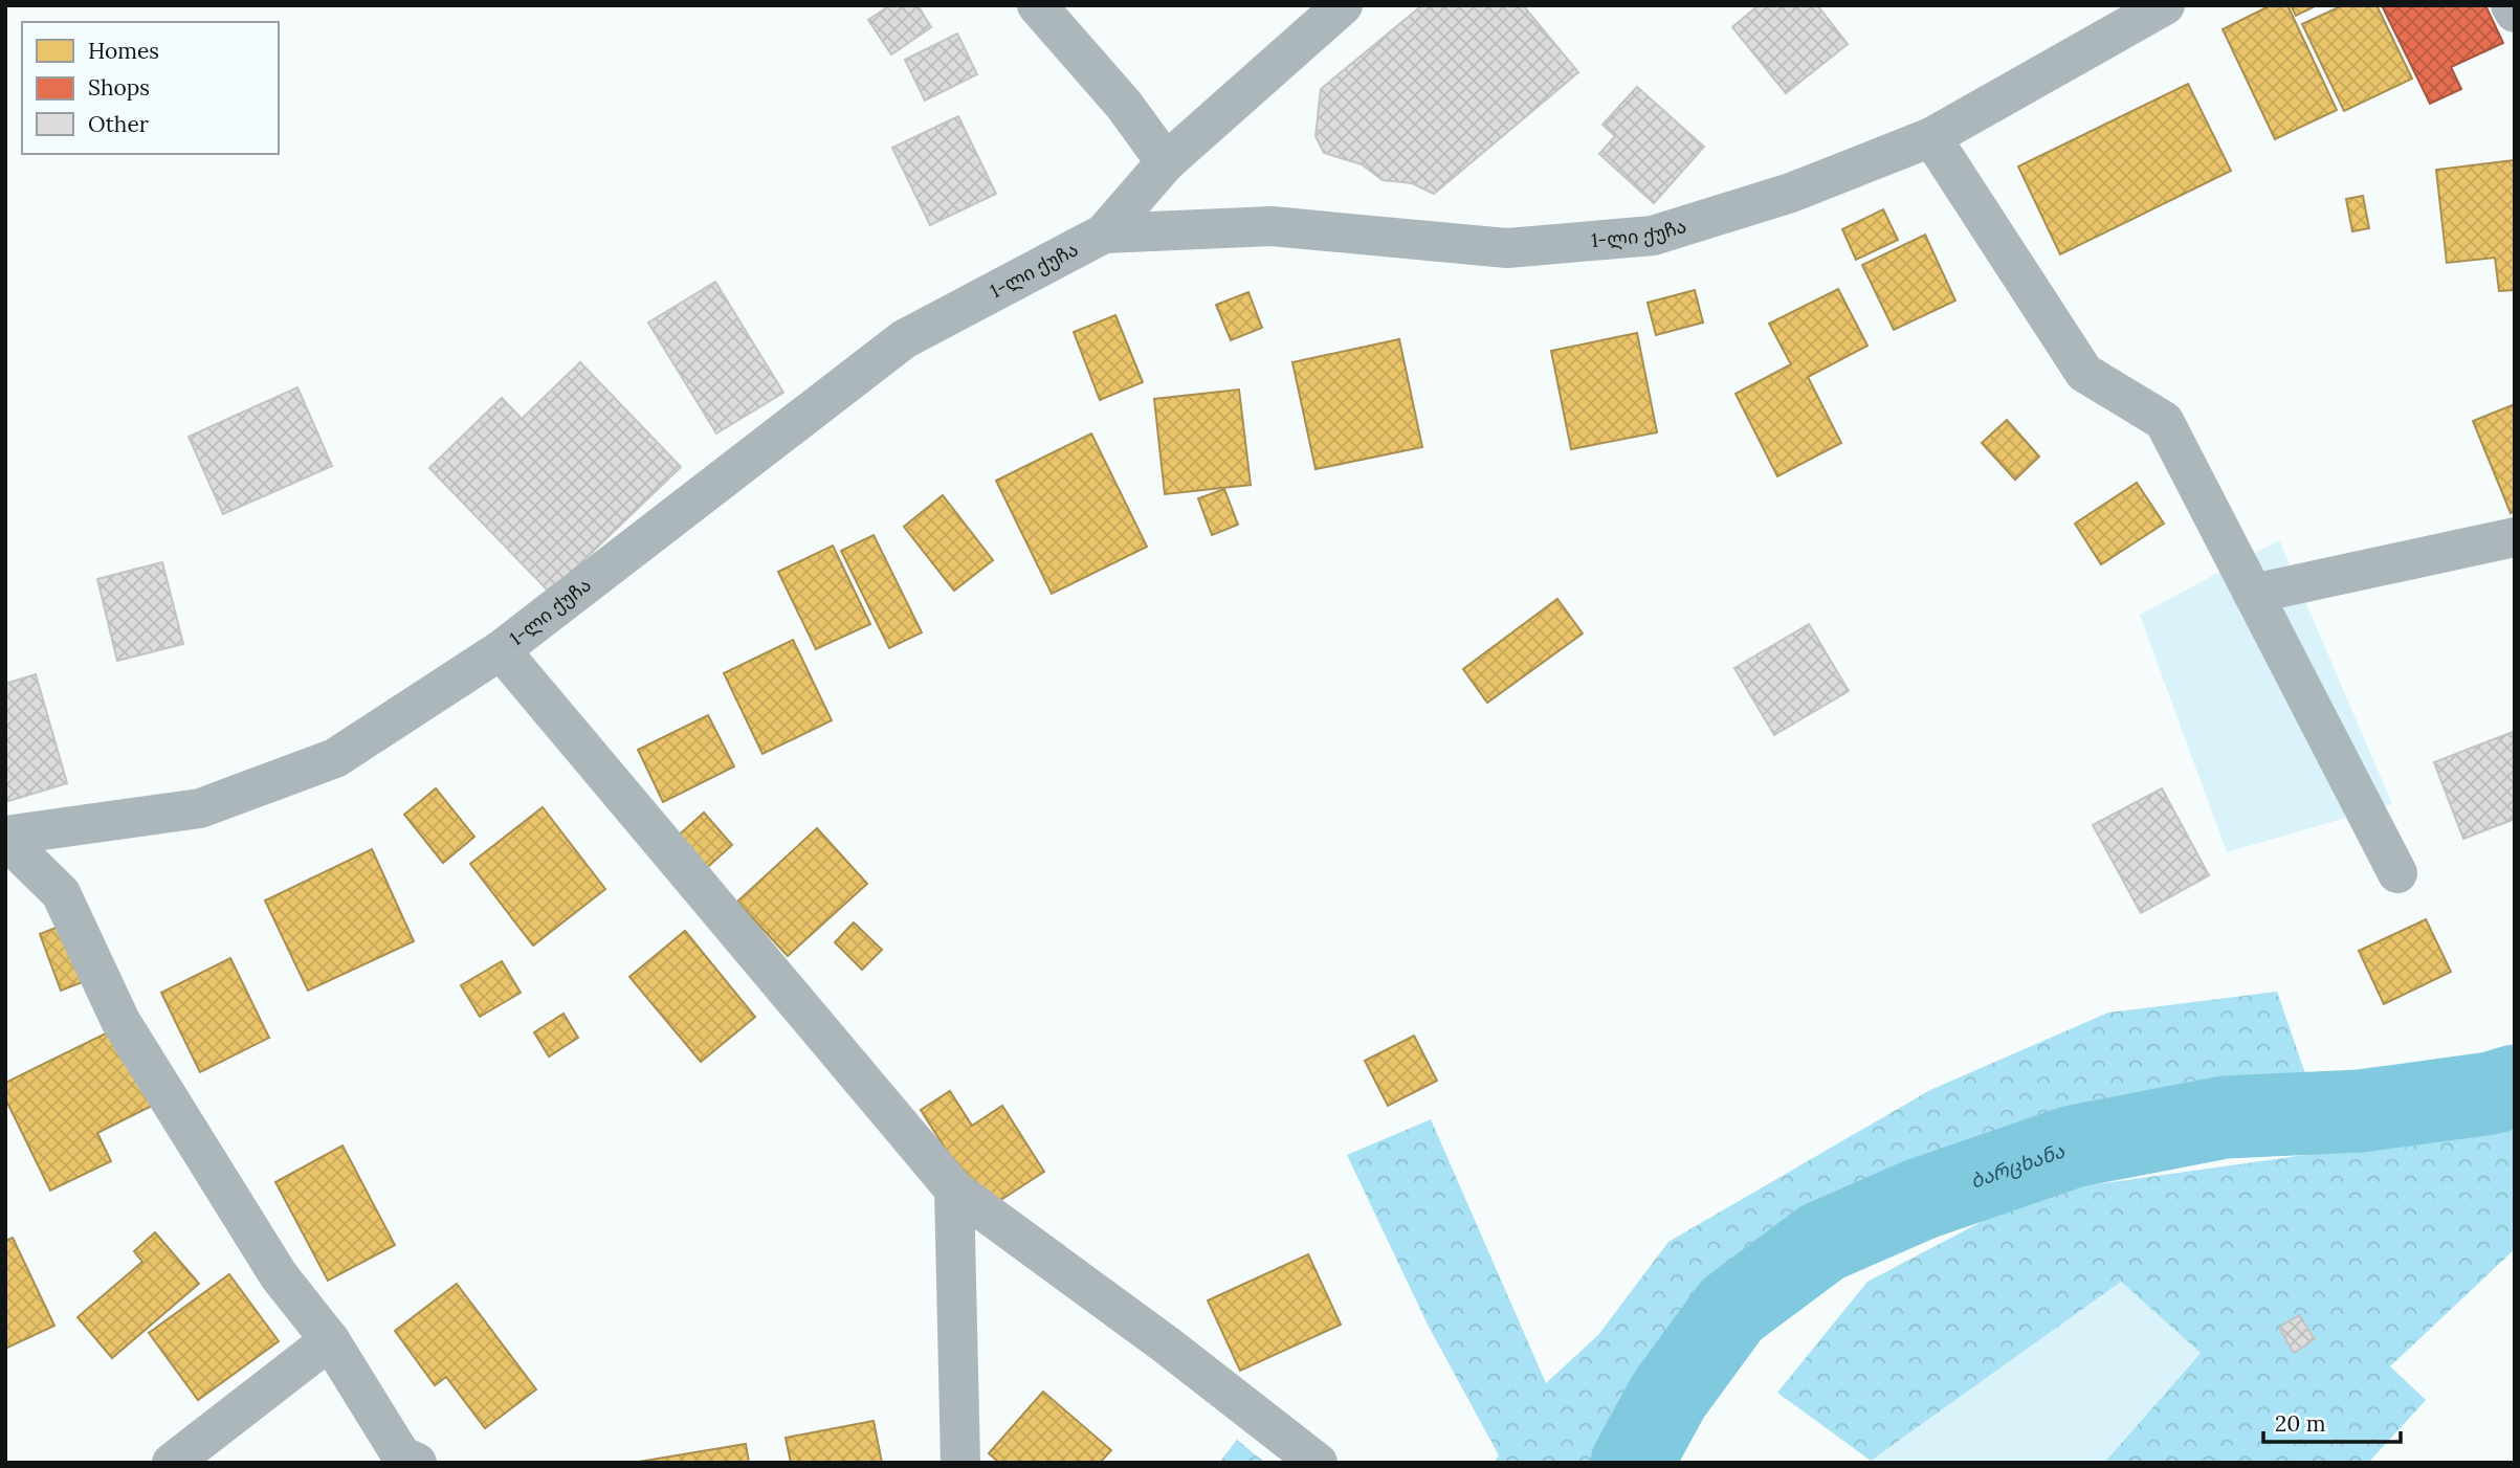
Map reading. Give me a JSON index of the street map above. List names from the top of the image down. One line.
{"streets":{"street":["1-ლი ქუჩა"]},"water":["ბარცხანა"],"legend":["Homes","Shops","Other"],"scale_bar":"20 m"}
